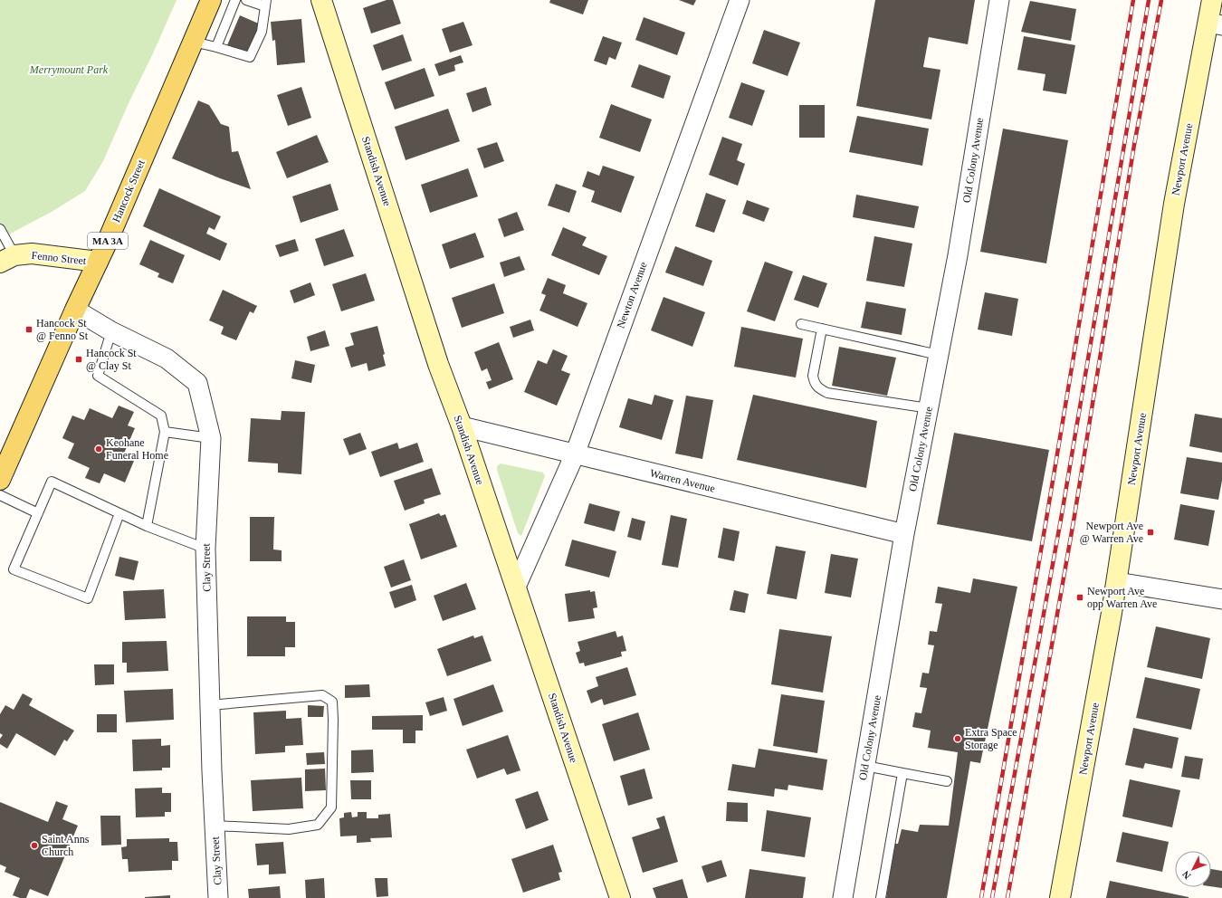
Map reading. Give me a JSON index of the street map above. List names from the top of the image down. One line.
{"streets":{"main road":["Hancock Street","MA 3A"],"street":["Newport Avenue","Old Colony Avenue","Standish Avenue","Fenno Street","Newton Avenue","Warren Avenue","Clay Street"]},"crossings":[["Old Colony Avenue","Warren Avenue"],["Standish Avenue","Newton Avenue"],["Standish Avenue","Warren Avenue"],["Hancock Street","Fenno Street"],["Hancock Street","Clay Street"],["Newton Avenue","Warren Avenue"]],"parks":["Merrymount Park"],"places":{"transit":["Hancock St @ Fenno St","Hancock St @ Clay St","Newport Ave @ Warren Ave","Newport Ave opp Warren Ave"],"other":["Keohane Funeral Home","Extra Space Storage","Saint Anns Church"]},"north":"bottom left"}
